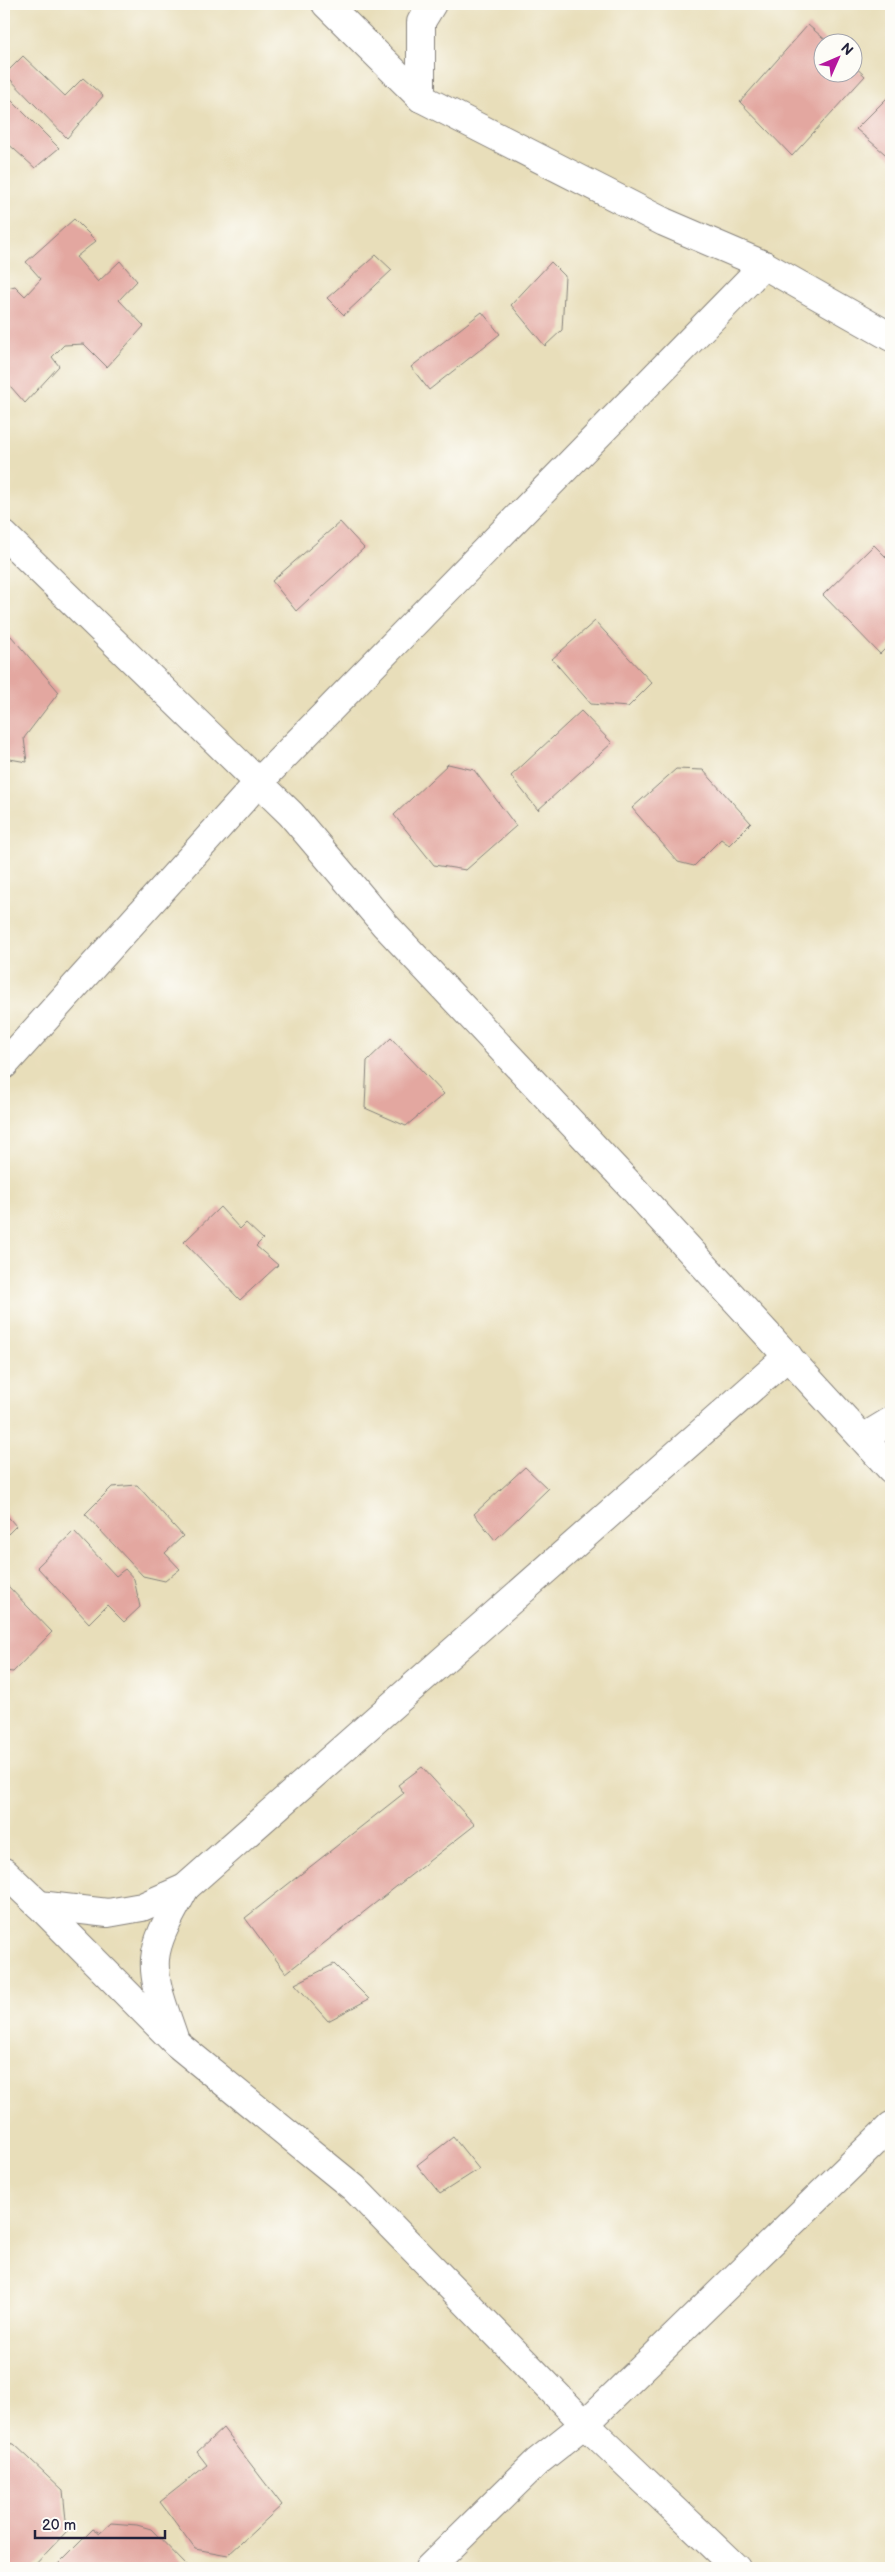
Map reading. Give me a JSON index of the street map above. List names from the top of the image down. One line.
{"scale_bar":"20 m","north":"top right"}
